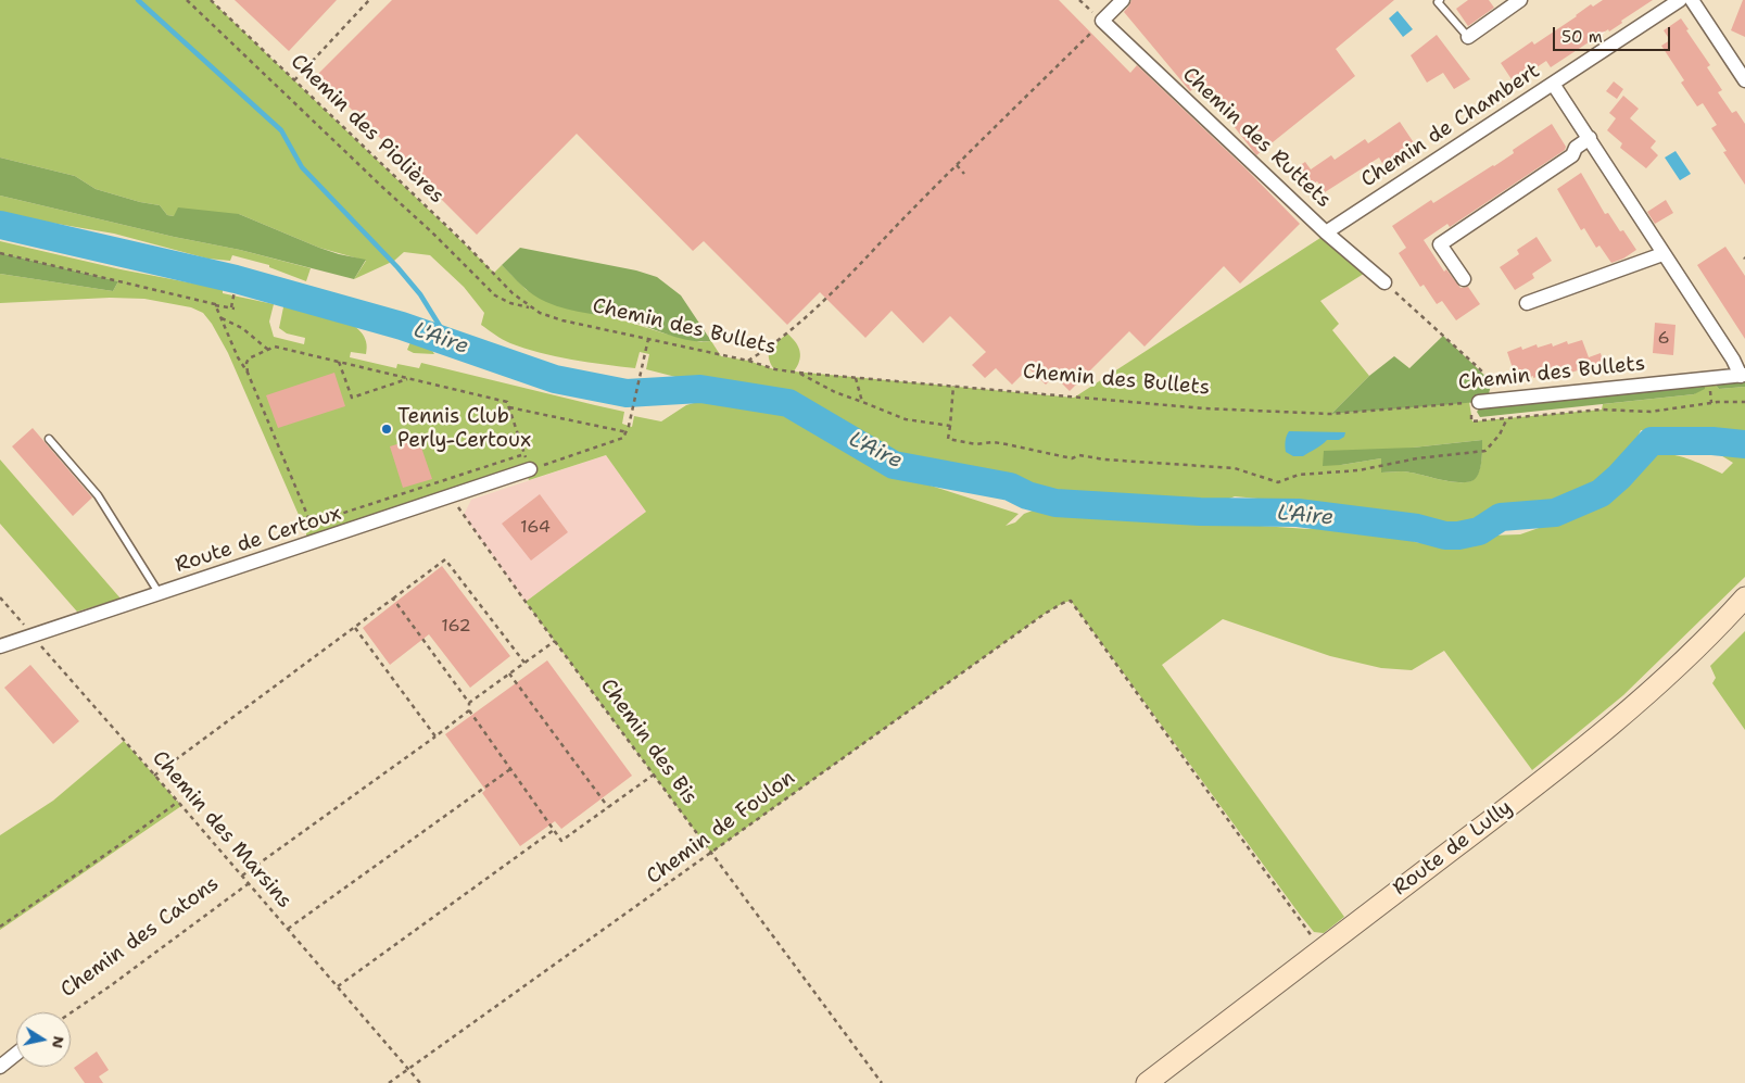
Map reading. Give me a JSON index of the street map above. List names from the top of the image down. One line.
{"streets":{"main road":["Route de Lully"],"street":["Chemin de Chambert","Chemin des Ruttets","Chemin des Bullets","Route de Certoux"],"path":["Chemin des Piolières","Chemin des Bis","Chemin de Foulon","Chemin des Marsins","Chemin des Catons"]},"crossings":[["Chemin de Chambert","Chemin des Ruttets"],["Chemin des Piolières","Chemin des Bullets"],["Route de Certoux","Chemin des Bis"],["Route de Certoux","Chemin des Marsins"],["Chemin des Bis","Chemin de Foulon"],["Chemin de Foulon","Chemin des Marsins"],["Chemin des Marsins","Chemin des Catons"]],"water":["L'Aire"],"places":["Tennis Club Perly-Certoux"],"house_numbers":["6","164","162"],"scale_bar":"50 m","north":"right"}
